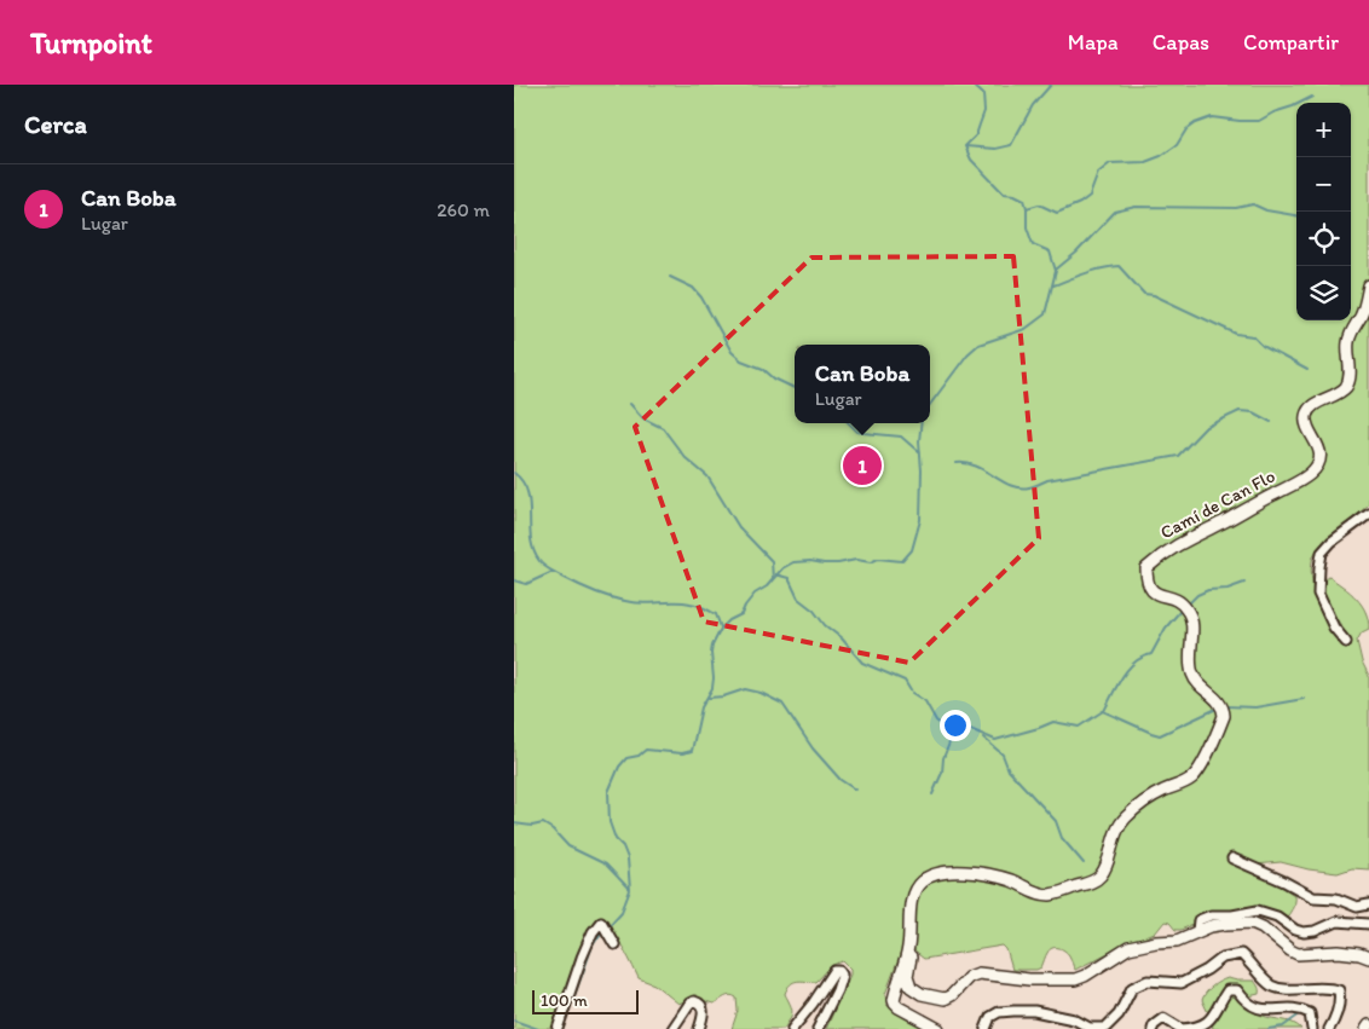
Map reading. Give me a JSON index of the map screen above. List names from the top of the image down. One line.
{"streets":{"street":["Camí de Can Flo"]},"scale_bar":"100 m","page":{"header":"Turnpoint","nav":["Mapa","Capas","Compartir"],"heading":"Cerca","map_buttons":["+","−"],"list":[{"mark":"1","name":"Can Boba","note":"Lugar","value":"260 m"}],"popup":["Can Boba","Lugar"],"pins":"1","scale":"100 m"}}
